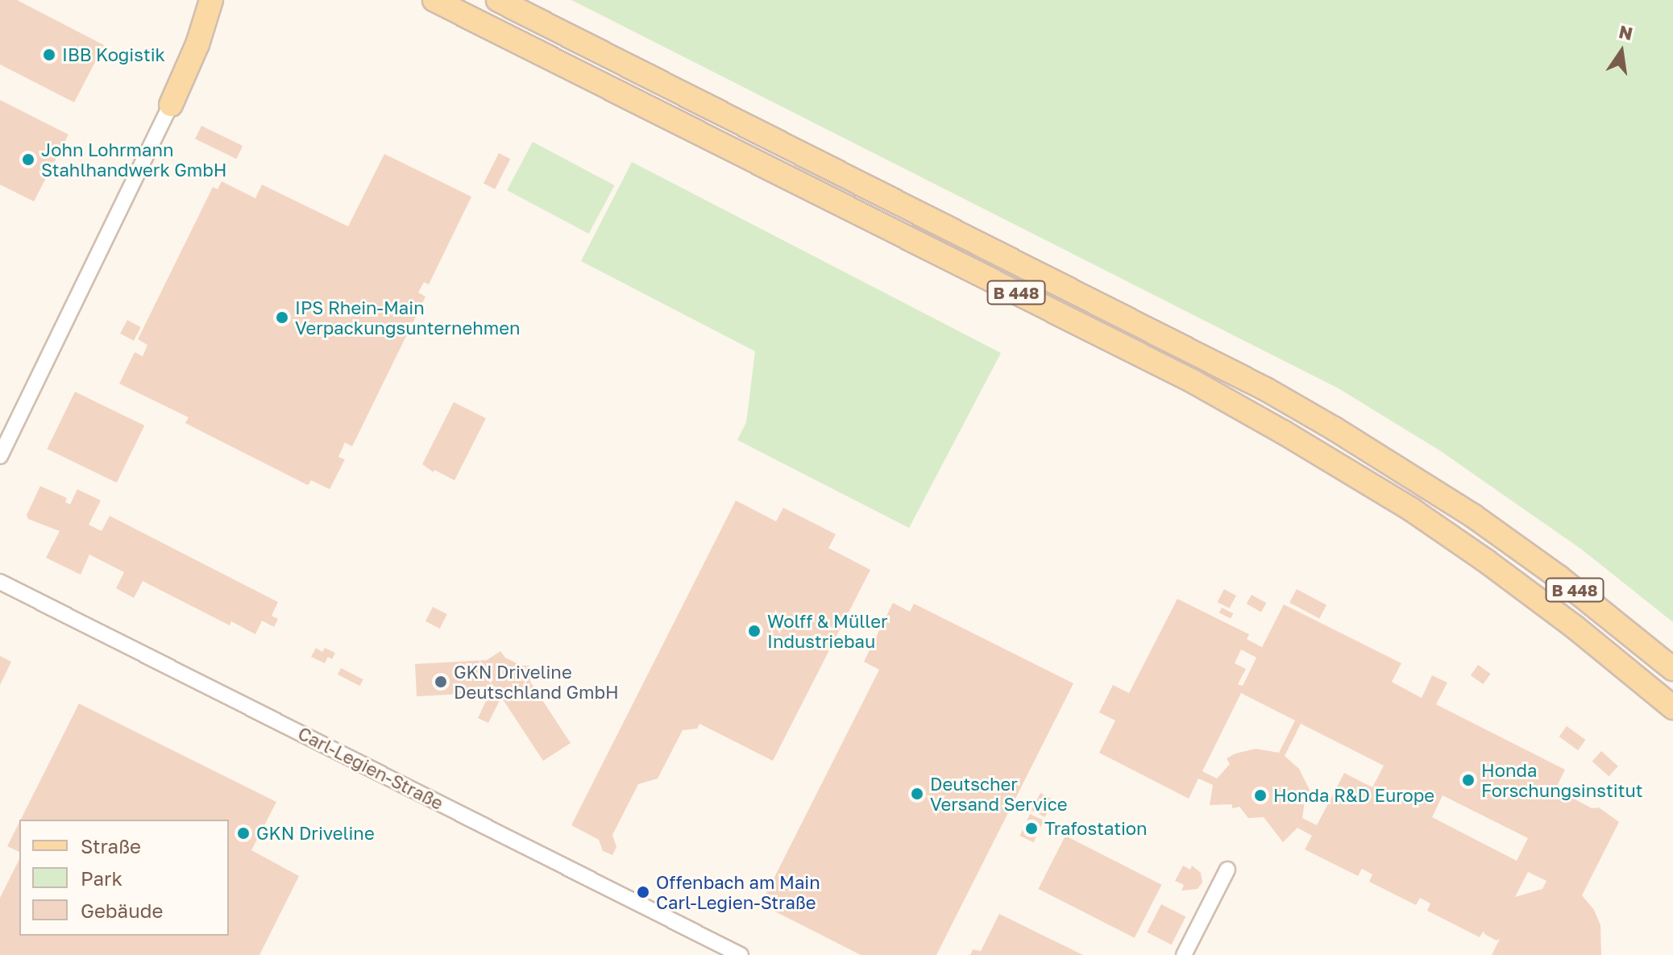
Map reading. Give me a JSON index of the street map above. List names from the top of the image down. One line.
{"streets":{"main road":["B 448"],"street":["Carl-Legien-Straße"]},"places":["IBB Kogistik","John Lohrmann Stahlhandwerk GmbH","IPS Rhein-Main Verpackungsunternehmen","Wolff & Müller Industriebau","GKN Driveline Deutschland GmbH","Honda Forschungsinstitut","Deutscher Versand Service","Honda R&D Europe","Trafostation","GKN Driveline","Offenbach am Main Carl-Legien-Straße"],"legend":["Straße","Park","Gebäude"],"north":"top"}
